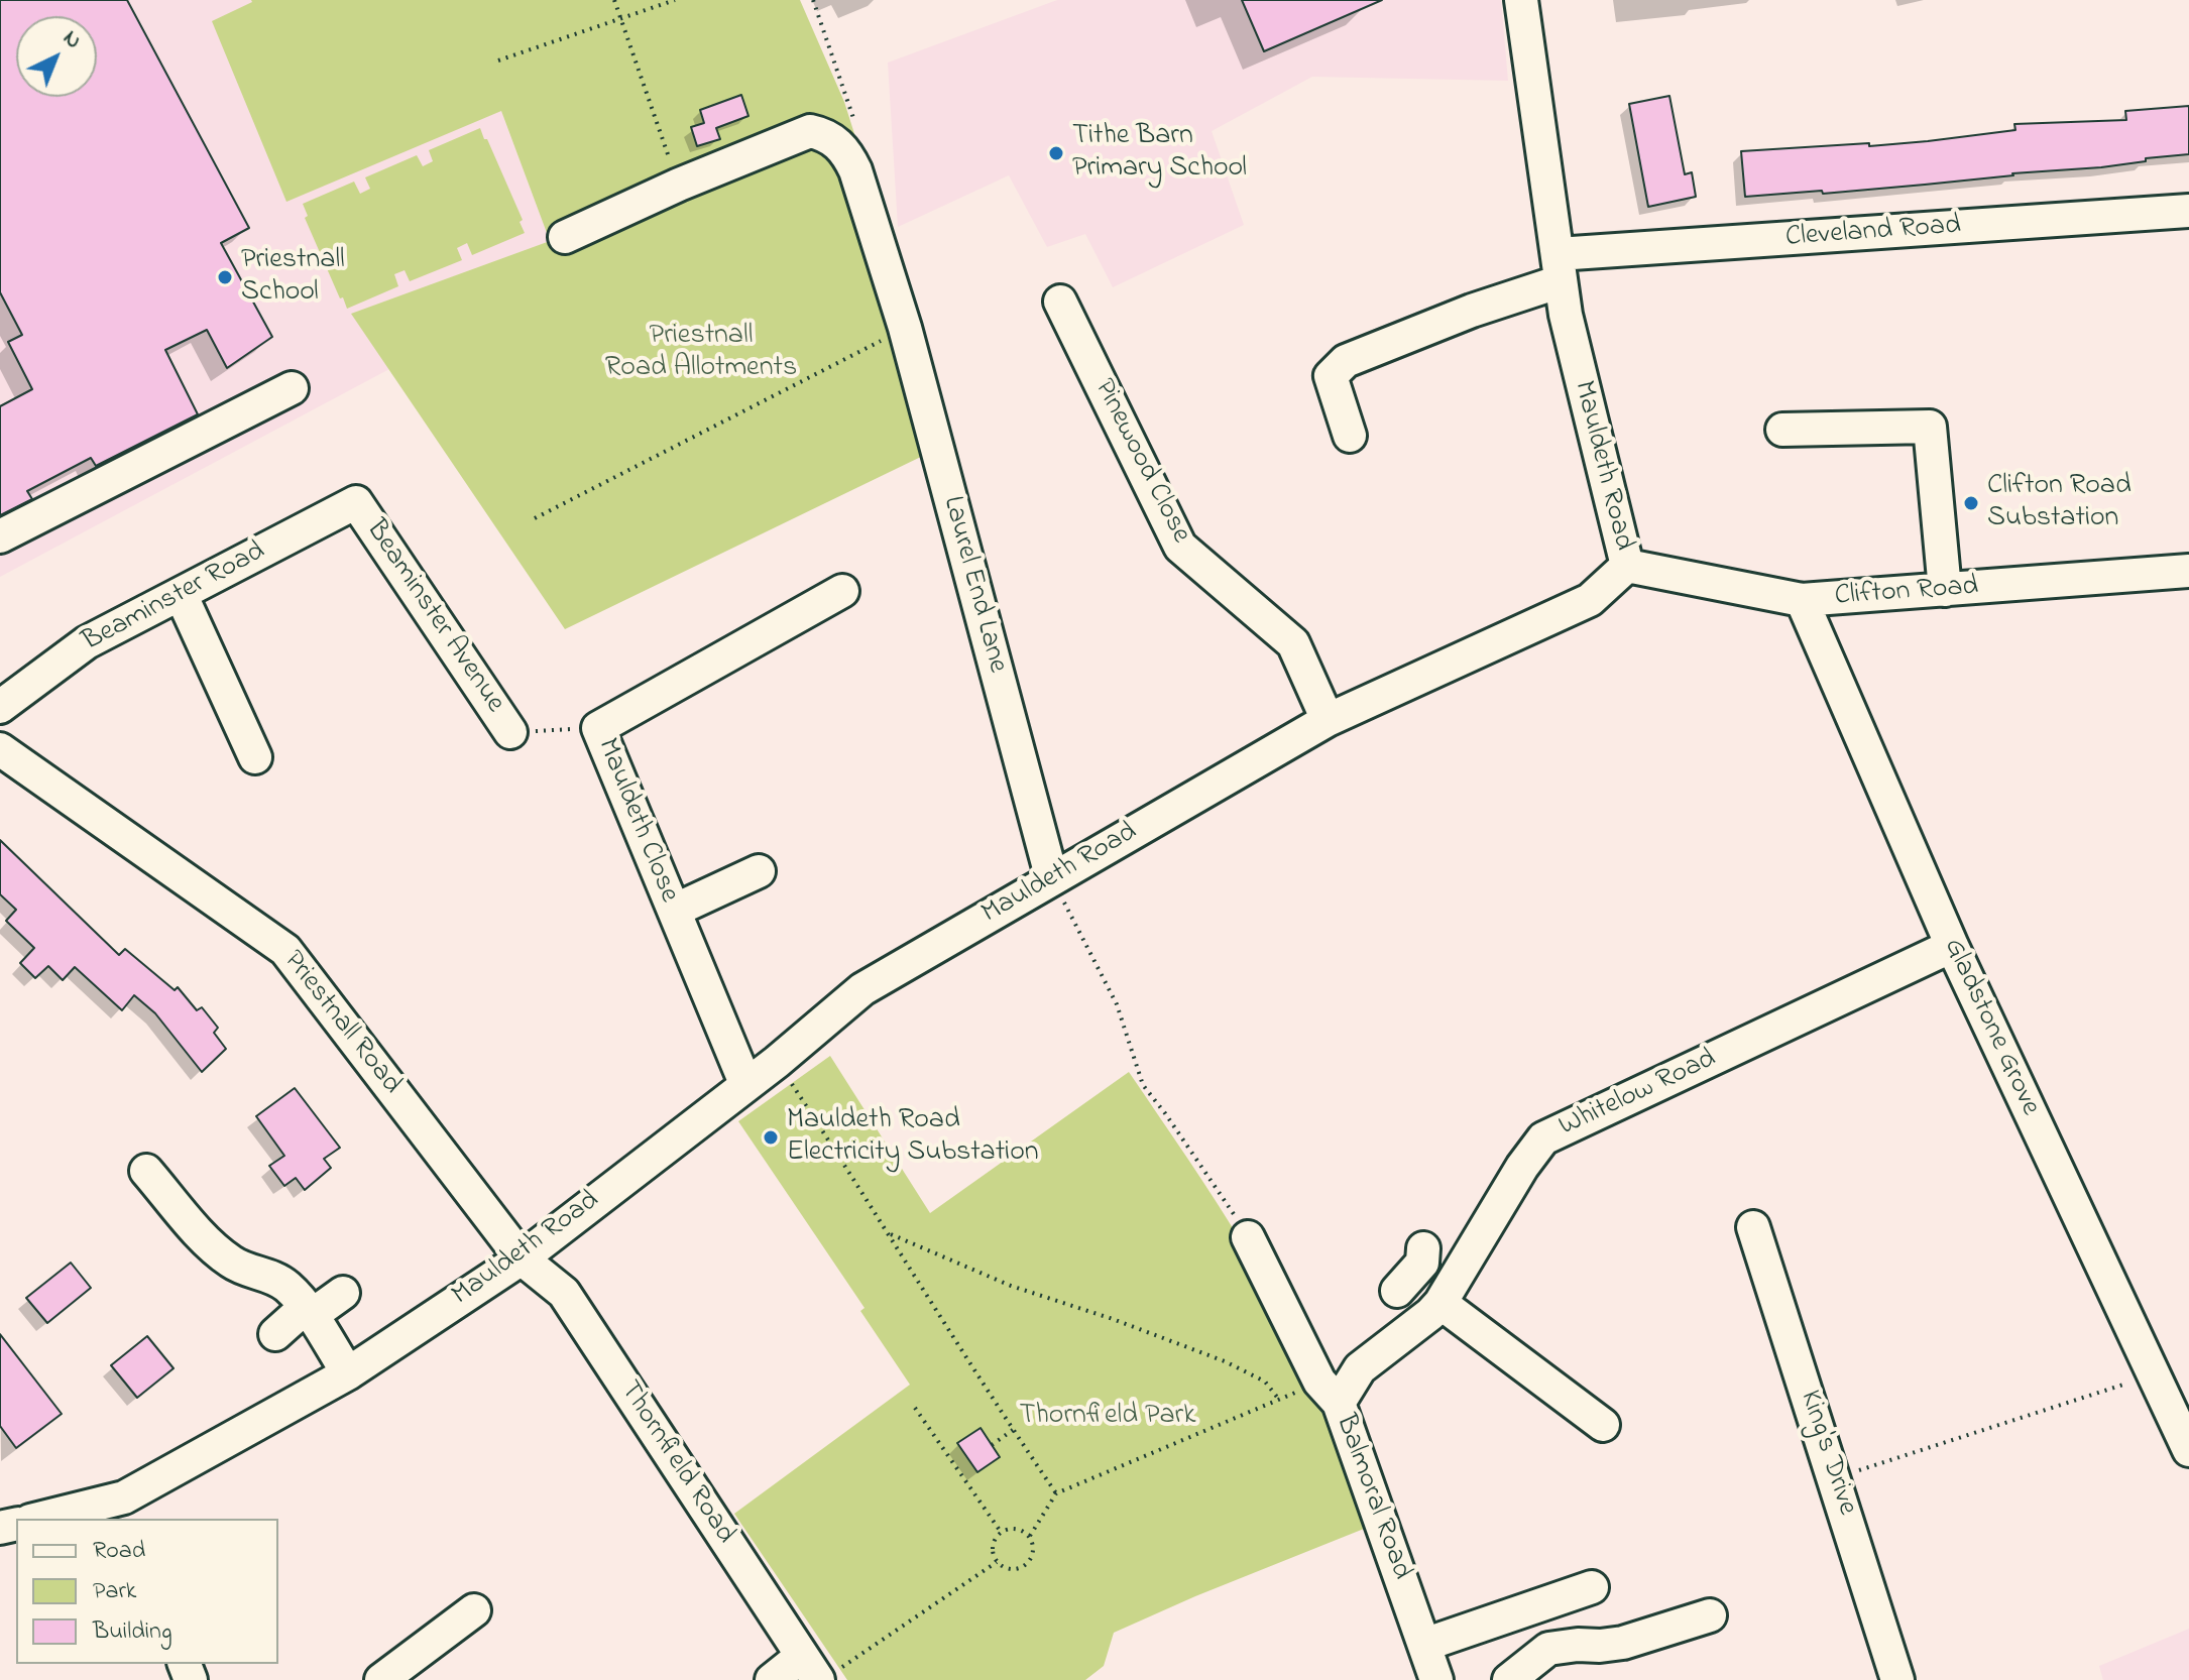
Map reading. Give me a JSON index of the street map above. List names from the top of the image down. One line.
{"streets":{"street":["Cleveland Road","Pinewood Close","Mauldeth Road","Laurel End Lane","Clifton Road","Beaminster Road","Beaminster Avenue","Mauldeth Close","Priestnall Road","Gladstone Grove","Whitelow Road","King's Drive","Thornfield Road","Balmoral Road"]},"crossings":[["Cleveland Road","Mauldeth Road"],["Pinewood Close","Mauldeth Road"],["Mauldeth Road","Laurel End Lane"],["Mauldeth Road","Clifton Road"],["Mauldeth Road","Mauldeth Close"],["Mauldeth Road","Priestnall Road"],["Mauldeth Road","Thornfield Road"],["Clifton Road","Gladstone Grove"],["Beaminster Road","Beaminster Avenue"],["Priestnall Road","Thornfield Road"],["Gladstone Grove","Whitelow Road"],["Whitelow Road","Balmoral Road"]],"parks":["Priestnall Road Allotments","Thornfield Park"],"places":["Tithe Barn Primary School","Priestnall School","Clifton Road Substation","Mauldeth Road Electricity Substation"],"legend":["Road","Park","Building"],"north":"top right"}
